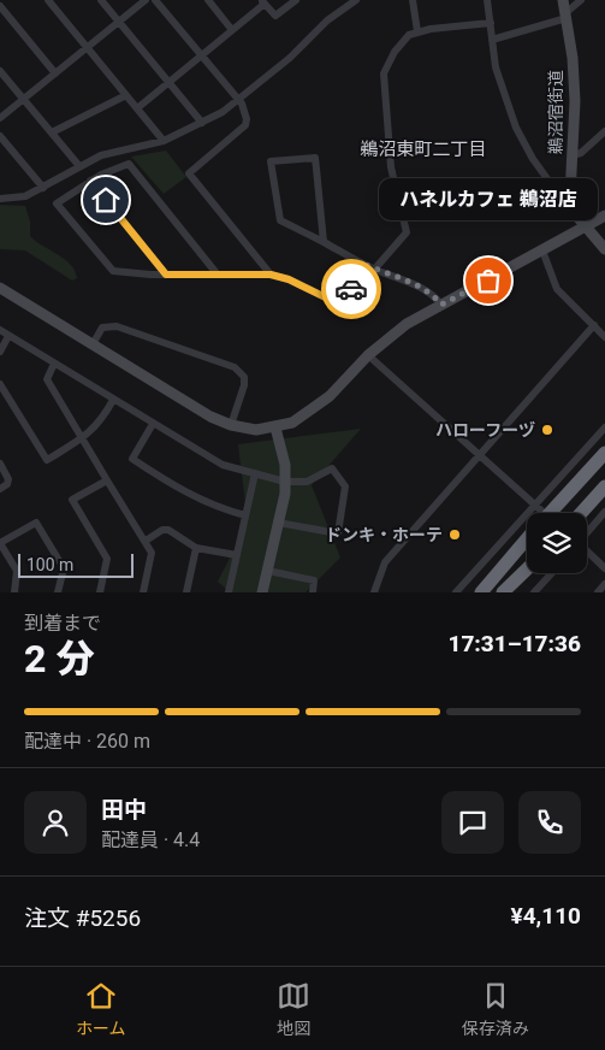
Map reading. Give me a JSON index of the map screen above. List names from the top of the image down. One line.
{"streets":{"street":["鵜沼宿街道"]},"districts":["鵜沼東町二丁目"],"places":["ハネルカフェ 鵜沼店","ハローフーヅ","ドンキ・ホーテ"],"scale_bar":"100 m","page":{"bubble":"ハネルカフェ 鵜沼店","scale":"100 m","heading":["2 分","到着まで","17:31–17:36"],"panel":["田中","配達員 · 4.4","注文 #5256","¥4,110"],"bar":"配達中 · 260 m","tabs":["ホーム","地図","保存済み"]}}
